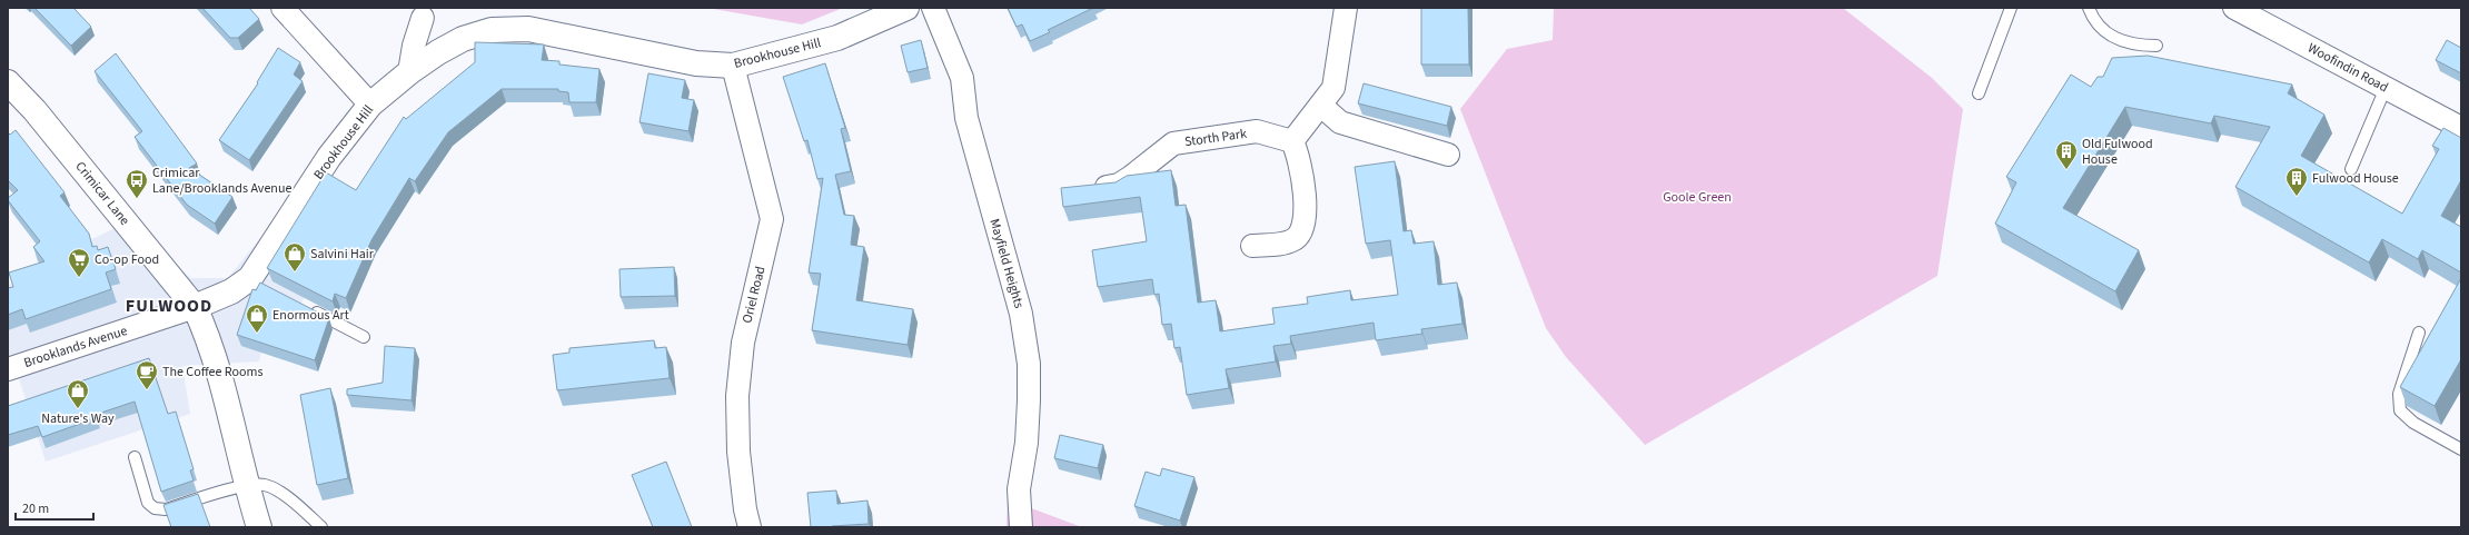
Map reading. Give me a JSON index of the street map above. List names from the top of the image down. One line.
{"streets":{"street":["Brookhouse Hill","Woofindin Road","Storth Park","Crimicar Lane","Mayfield Heights","Oriel Road","Brooklands Avenue"]},"crossings":[["Brookhouse Hill","Crimicar Lane"],["Brookhouse Hill","Oriel Road"],["Brookhouse Hill","Brooklands Avenue"],["Crimicar Lane","Brooklands Avenue"]],"districts":["FULWOOD"],"parks":["Goole Green"],"places":{"building":["Old Fulwood House","Fulwood House"],"bus stop":["Crimicar Lane/Brooklands Avenue"],"shop":["Salvini Hair","Enormous Art","Nature's Way"],"supermarket":["Co-op Food"],"cafe":["The Coffee Rooms"]},"scale_bar":"20 m"}
